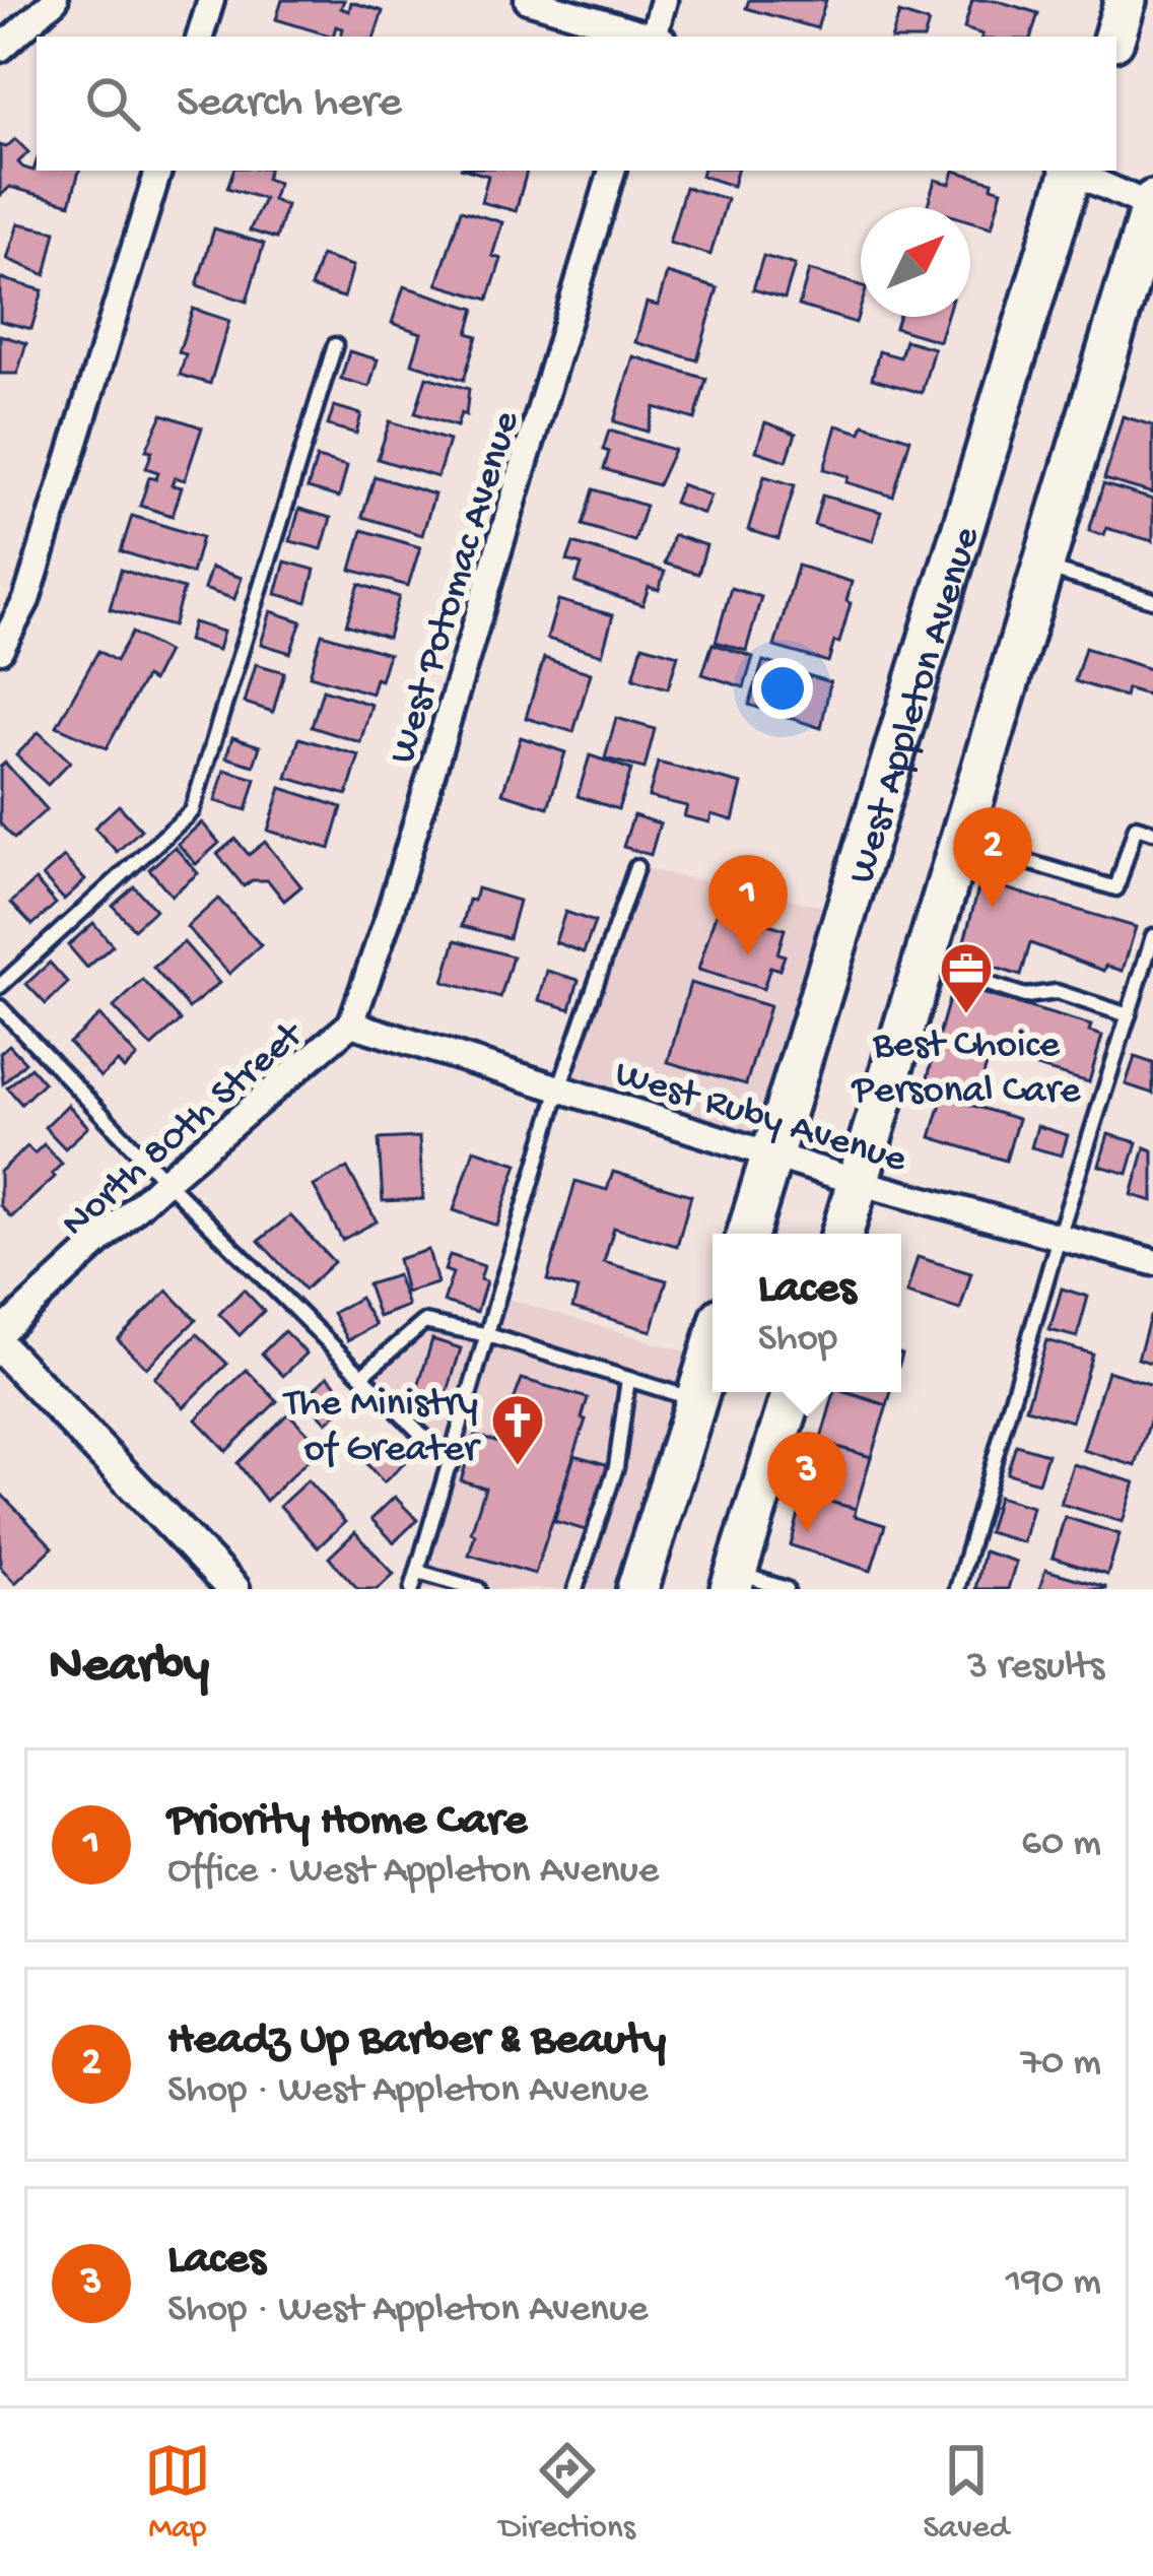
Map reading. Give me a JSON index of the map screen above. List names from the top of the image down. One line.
{"streets":{"main road":["West Appleton Avenue"],"street":["West Potomac Avenue","West Ruby Avenue","North 80th Street"]},"crossings":[["West Potomac Avenue","West Ruby Avenue"],["West Potomac Avenue","North 80th Street"],["West Appleton Avenue","West Ruby Avenue"],["West Ruby Avenue","North 80th Street"]],"places":{"office":["Best Choice Personal Care"],"church":["The Ministry of Greater"]},"north":"top right","page":{"search":"Search here","pins":["2","1","3"],"popup":["Laces","Shop"],"heading":["Nearby","3 results"],"list":[{"mark":"1","name":"Priority Home Care","note":"Office · West Appleton Avenue","value":"60 m"},{"mark":"2","name":"Headz Up Barber & Beauty","note":"Shop · West Appleton Avenue","value":"70 m"},{"mark":"3","name":"Laces","note":"Shop · West Appleton Avenue","value":"190 m"}],"nav":["Map","Directions","Saved"]}}
